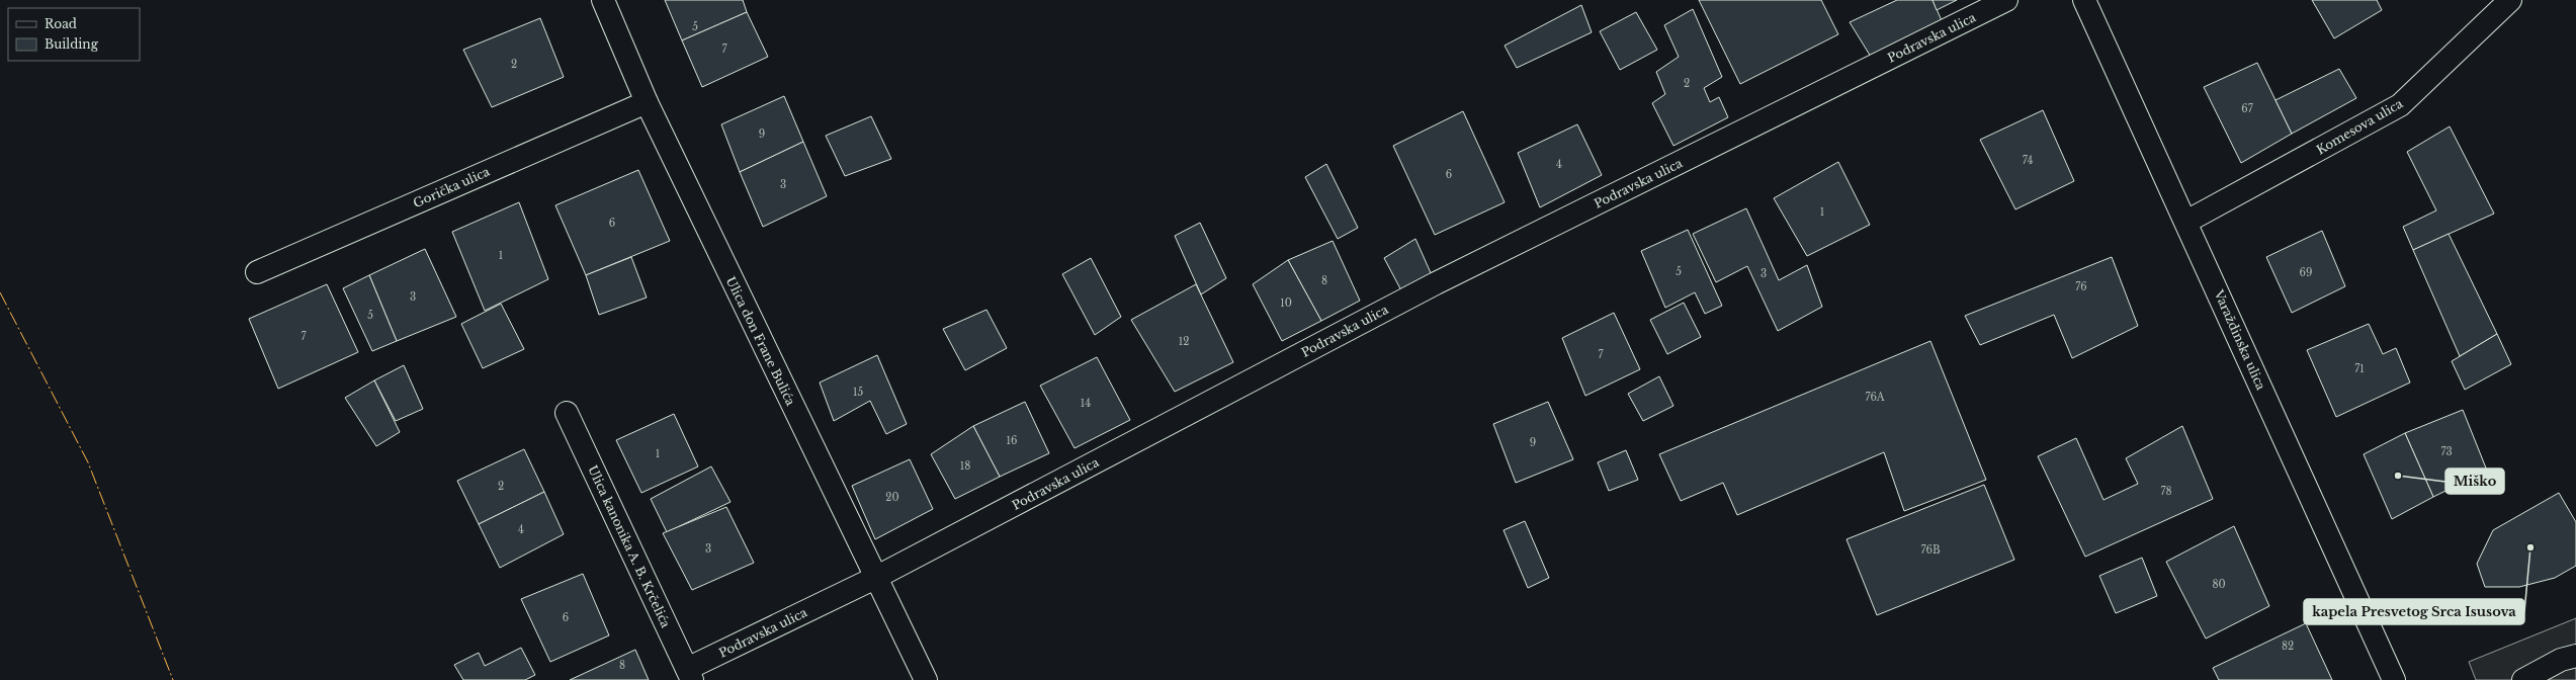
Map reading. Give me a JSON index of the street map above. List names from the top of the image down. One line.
{"streets":{"street":["Podravska ulica","Komesova ulica","Gorička ulica","Varaždinska ulica","Ulica don Frane Bulića","Ulica kanonika A. B. Krčelića"]},"crossings":[["Podravska ulica","Ulica don Frane Bulića"],["Podravska ulica","Ulica kanonika A. B. Krčelića"],["Komesova ulica","Varaždinska ulica"],["Gorička ulica","Ulica don Frane Bulića"]],"places":["Miško","kapela Presvetog Srca Isusova"],"house_numbers":["5","7","2","2","67","9","74","4","6","3","1","6","1","5","69","3","8","76","3","10","5","7","12","7","71","15","76A","14","16","9","73","1","18","2","78","20","4","3","76B","80","6","82","8"],"legend":["Road","Building"]}
